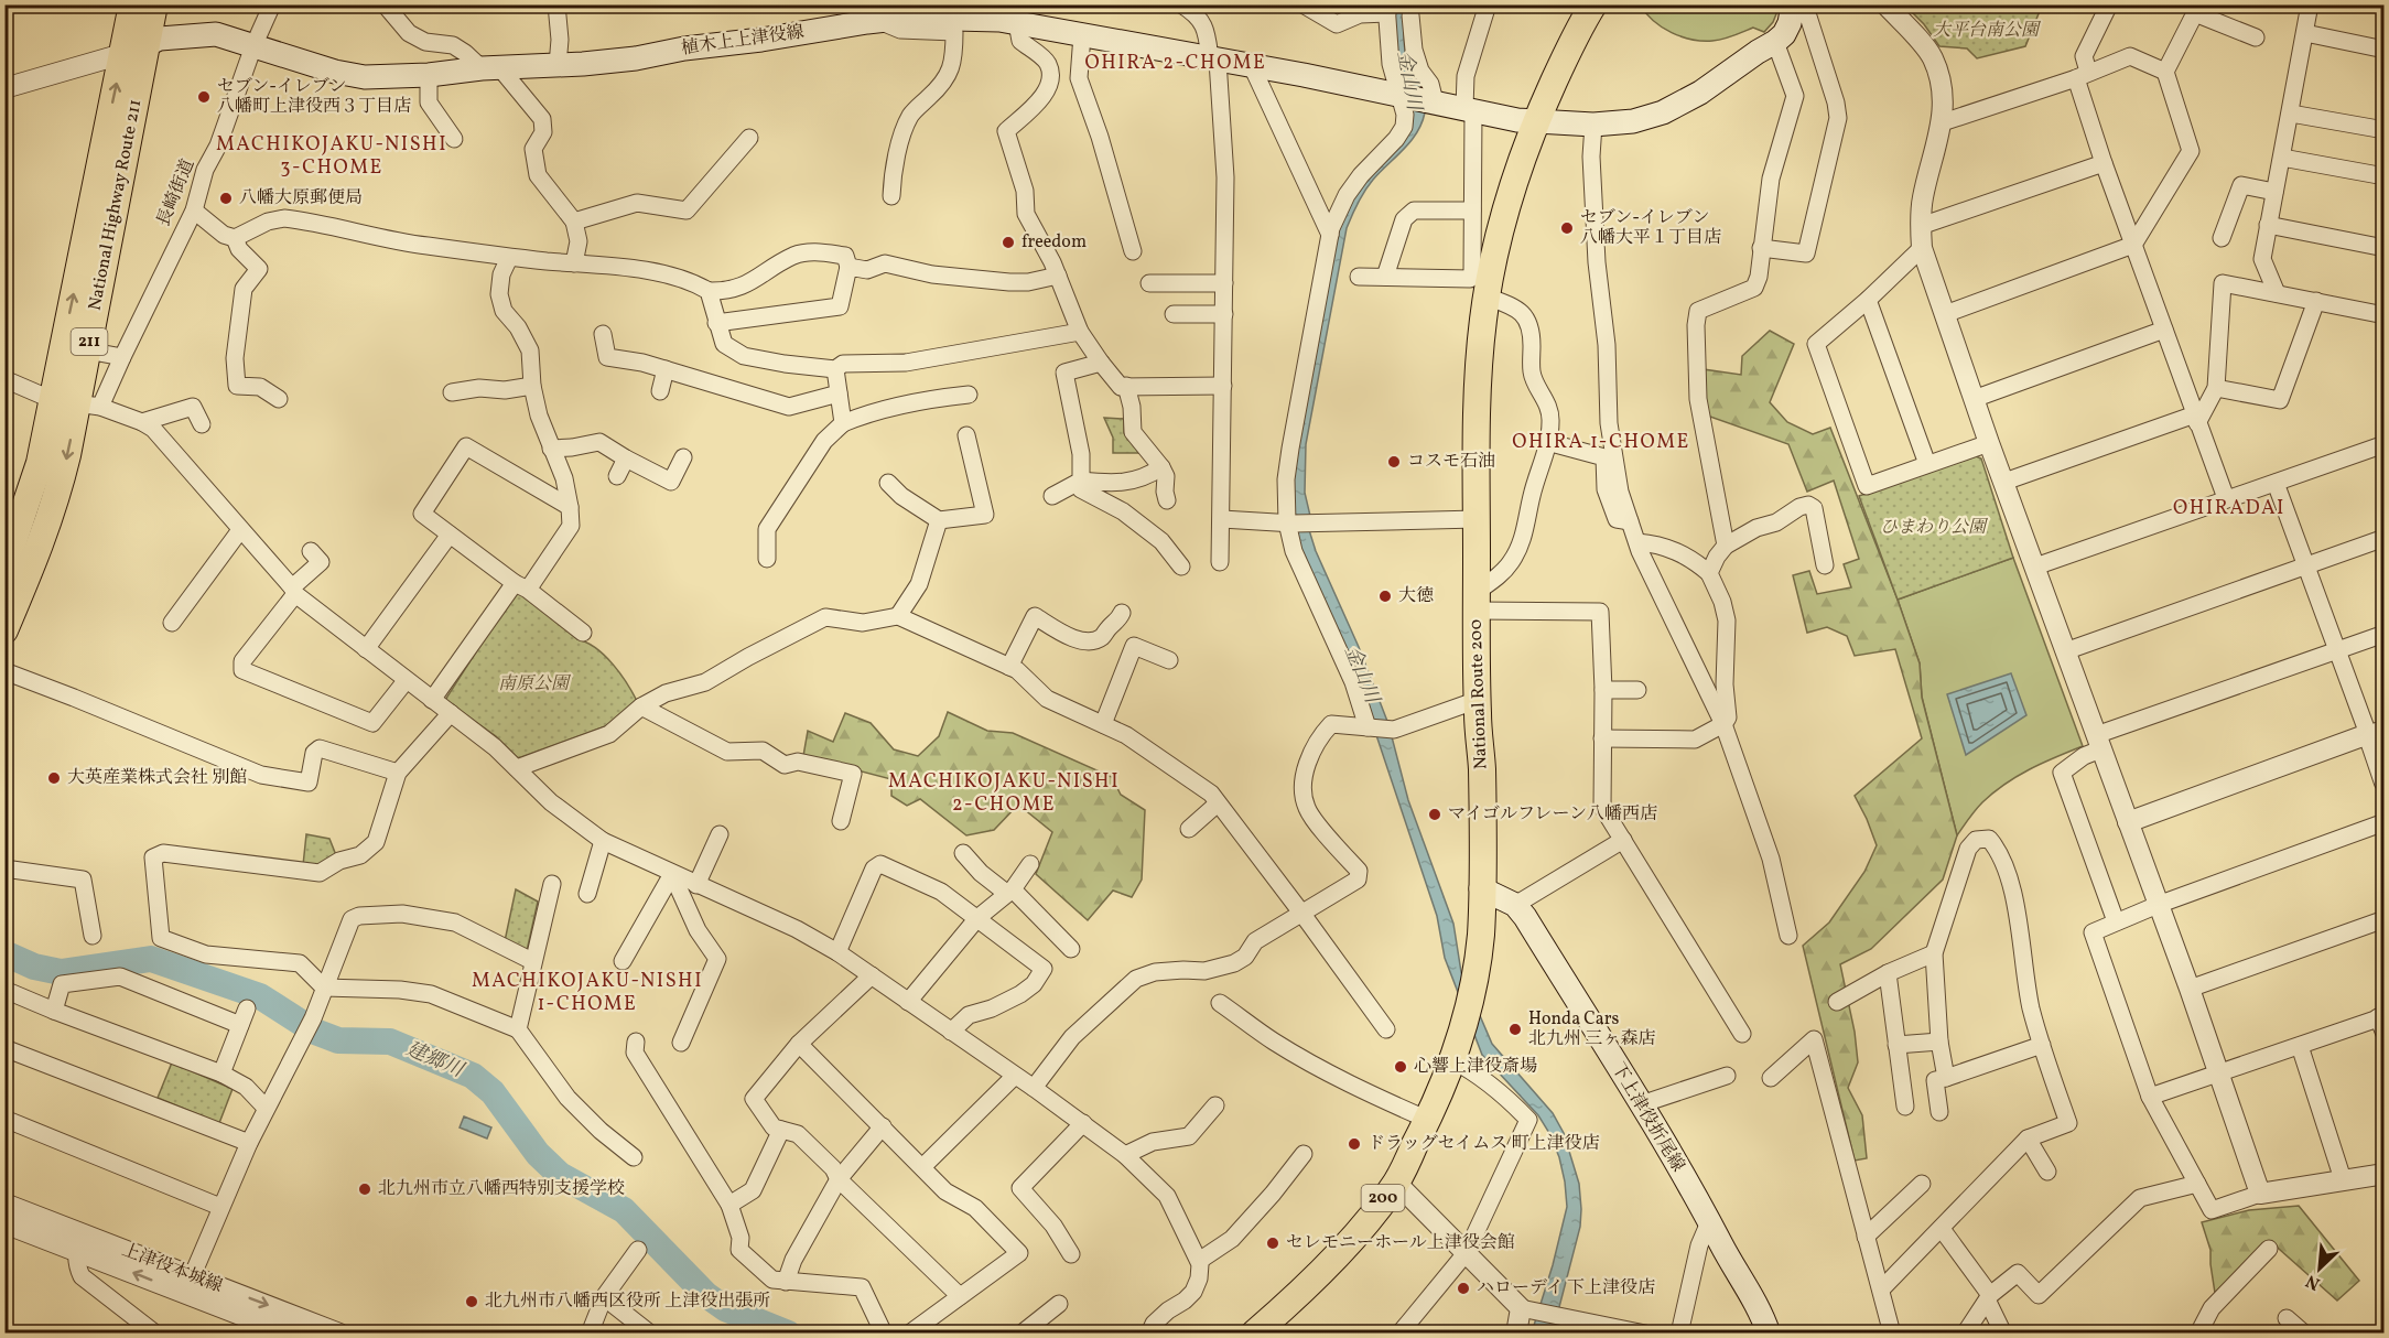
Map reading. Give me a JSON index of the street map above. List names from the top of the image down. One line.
{"streets":{"highway":["National Highway Route 211","211","National Route 200","200"],"main road":["植木上上津役線","下上津役折尾線"],"street":["長崎街道","上津役本城線"]},"crossings":[["植木上上津役線","長崎街道"],["植木上上津役線","National Highway Route 211"],["植木上上津役線","National Route 200"],["長崎街道","National Highway Route 211"],["National Route 200","下上津役折尾線"]],"districts":["OHIRA 2-CHOME","MACHIKOJAKU-NISHI 3-CHOME","OHIRA 1-CHOME","OHIRADAI","MACHIKOJAKU-NISHI 2-CHOME","MACHIKOJAKU-NISHI 1-CHOME"],"water":["金山川","建郷川"],"parks":["大平台南公園","ひまわり公園","南原公園"],"places":["セブン-イレブン 八幡町上津役西３丁目店","八幡大原郵便局","セブン-イレブン 八幡大平１丁目店","freedom","コスモ石油","大徳","大英産業株式会社 別館","マイゴルフレーン八幡西店","Honda Cars 北九州 三ヶ森店","心響上津役斎場","ドラッグセイムス 町上津役店","北九州市立八幡西特別支援学校","セレモニーホール上津役会館","ハローデイ 下上津役店","北九州市八幡西区役所 上津役出張所"],"north":"bottom left"}
